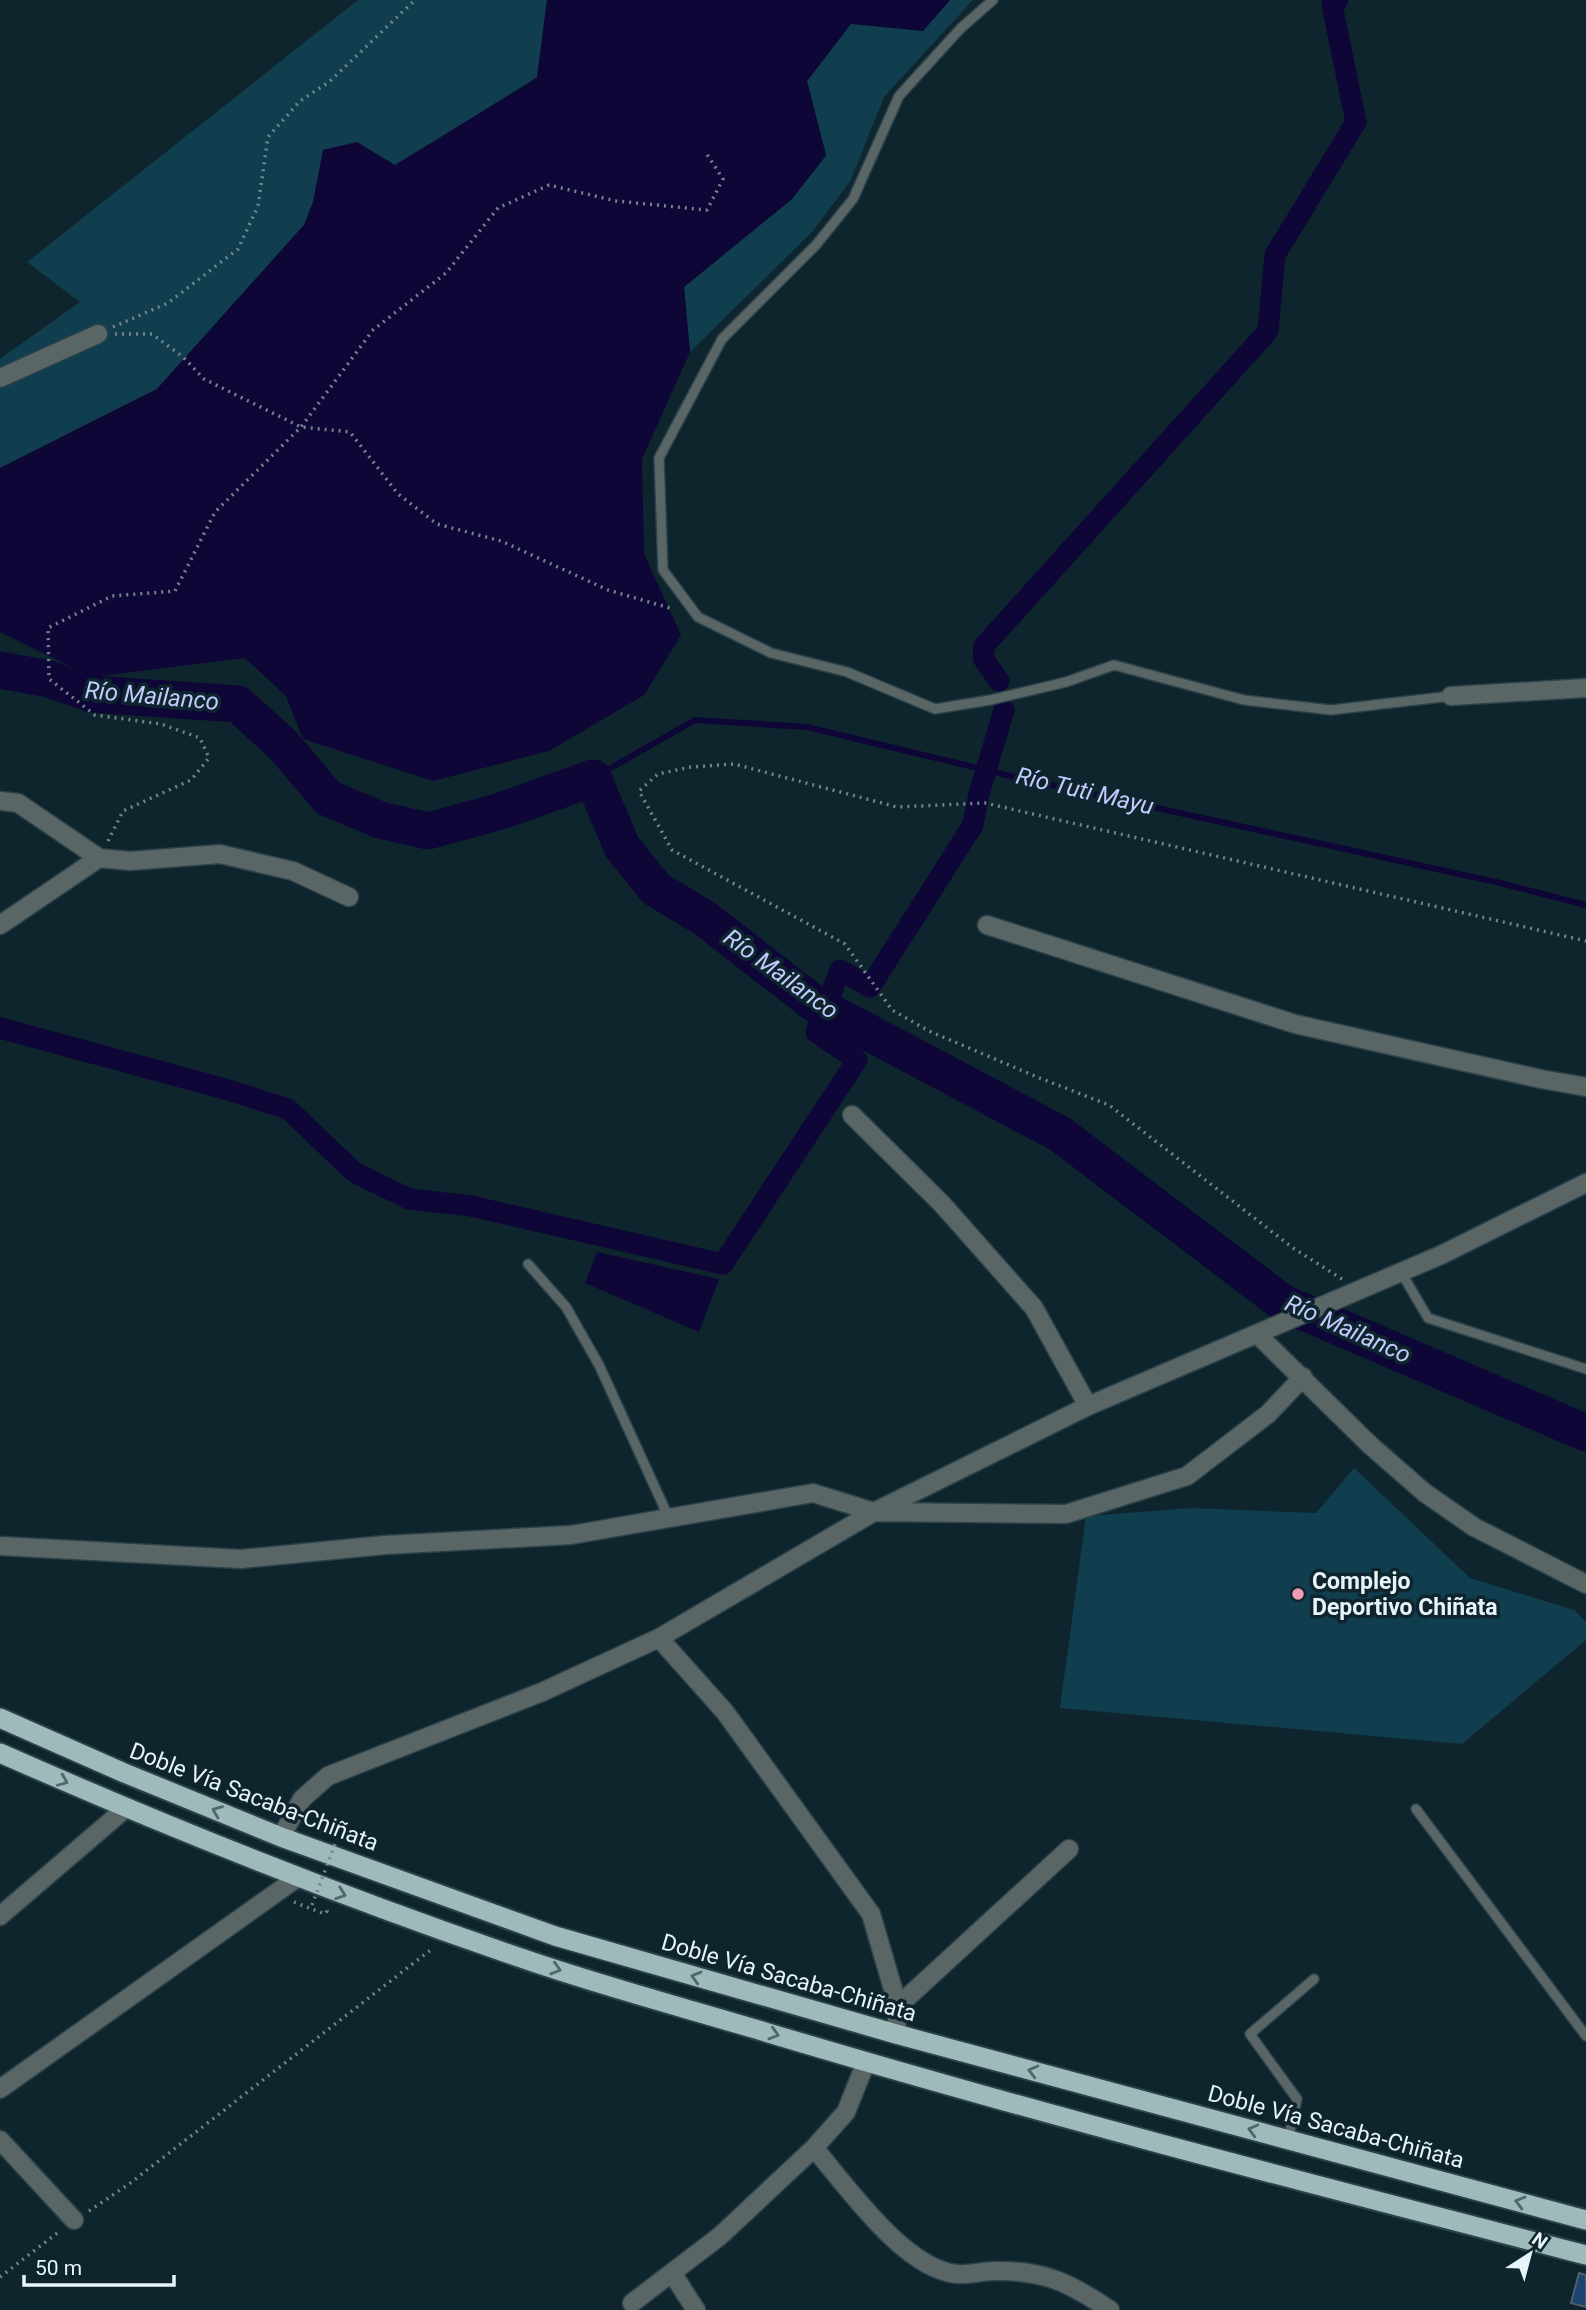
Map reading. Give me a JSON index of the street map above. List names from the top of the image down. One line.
{"streets":{"highway":["Doble Vía Sacaba-Chiñata"]},"water":["Río Mailanco","Río Tuti Mayu"],"places":["Complejo Deportivo Chiñata"],"scale_bar":"50 m","north":"top right"}
